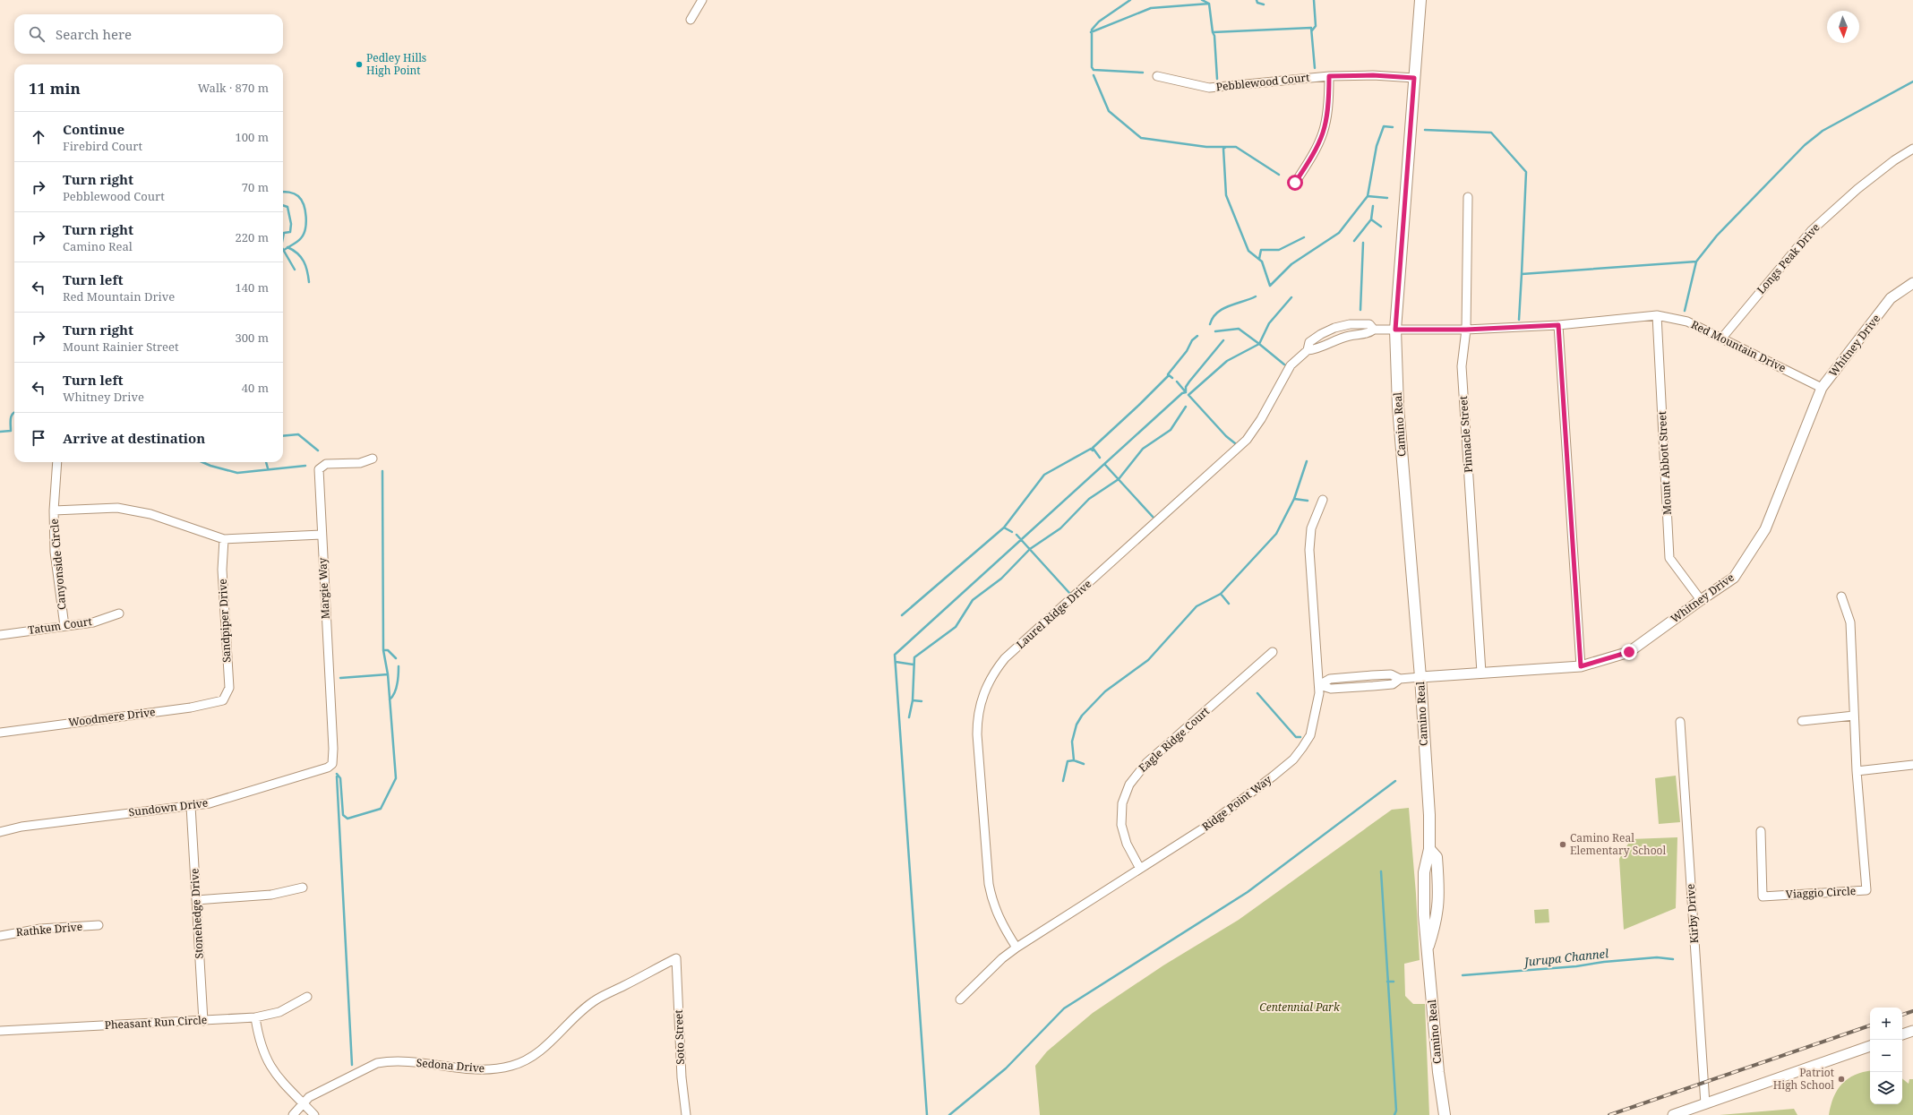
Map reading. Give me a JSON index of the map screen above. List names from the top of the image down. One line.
{"streets":{"main road":["Camino Real"],"street":["Pebblewood Court","Longs Peak Drive","Whitney Drive","Red Mountain Drive","Pinnacle Street","Mount Abbott Street","Canyonside Circle","Margie Way","Laurel Ridge Drive","Sandpiper Drive","Tatum Court","Woodmere Drive","Eagle Ridge Court","Ridge Point Way","Sundown Drive","Viaggio Circle","Stonehedge Drive","Kirby Drive","Rathke Drive","Pheasant Run Circle","Soto Street","Sedona Drive"]},"crossings":[["Pebblewood Court","Camino Real"],["Longs Peak Drive","Red Mountain Drive"],["Whitney Drive","Red Mountain Drive"],["Whitney Drive","Camino Real"],["Whitney Drive","Pinnacle Street"],["Whitney Drive","Mount Abbott Street"],["Whitney Drive","Ridge Point Way"],["Red Mountain Drive","Camino Real"],["Red Mountain Drive","Pinnacle Street"],["Red Mountain Drive","Mount Abbott Street"],["Red Mountain Drive","Laurel Ridge Drive"],["Camino Real","Laurel Ridge Drive"],["Canyonside Circle","Tatum Court"],["Margie Way","Sundown Drive"],["Laurel Ridge Drive","Ridge Point Way"],["Sandpiper Drive","Woodmere Drive"],["Eagle Ridge Court","Ridge Point Way"],["Sundown Drive","Stonehedge Drive"],["Stonehedge Drive","Pheasant Run Circle"],["Soto Street","Sedona Drive"]],"water":["Jurupa Channel"],"parks":["Centennial Park"],"places":["Pedley Hills High Point","Camino Real Elementary School","Patriot High School"],"north":"bottom","page":{"search":"Search here","heading":["11 min","Walk · 870 m"],"list":[["Continue","Firebird Court","100 m"],["Turn right","Pebblewood Court","70 m"],["Turn right","Camino Real","220 m"],["Turn left","Red Mountain Drive","140 m"],["Turn right","Mount Rainier Street","300 m"],["Turn left","Whitney Drive","40 m"],"Arrive at destination"],"map_buttons":["+","−"]}}
